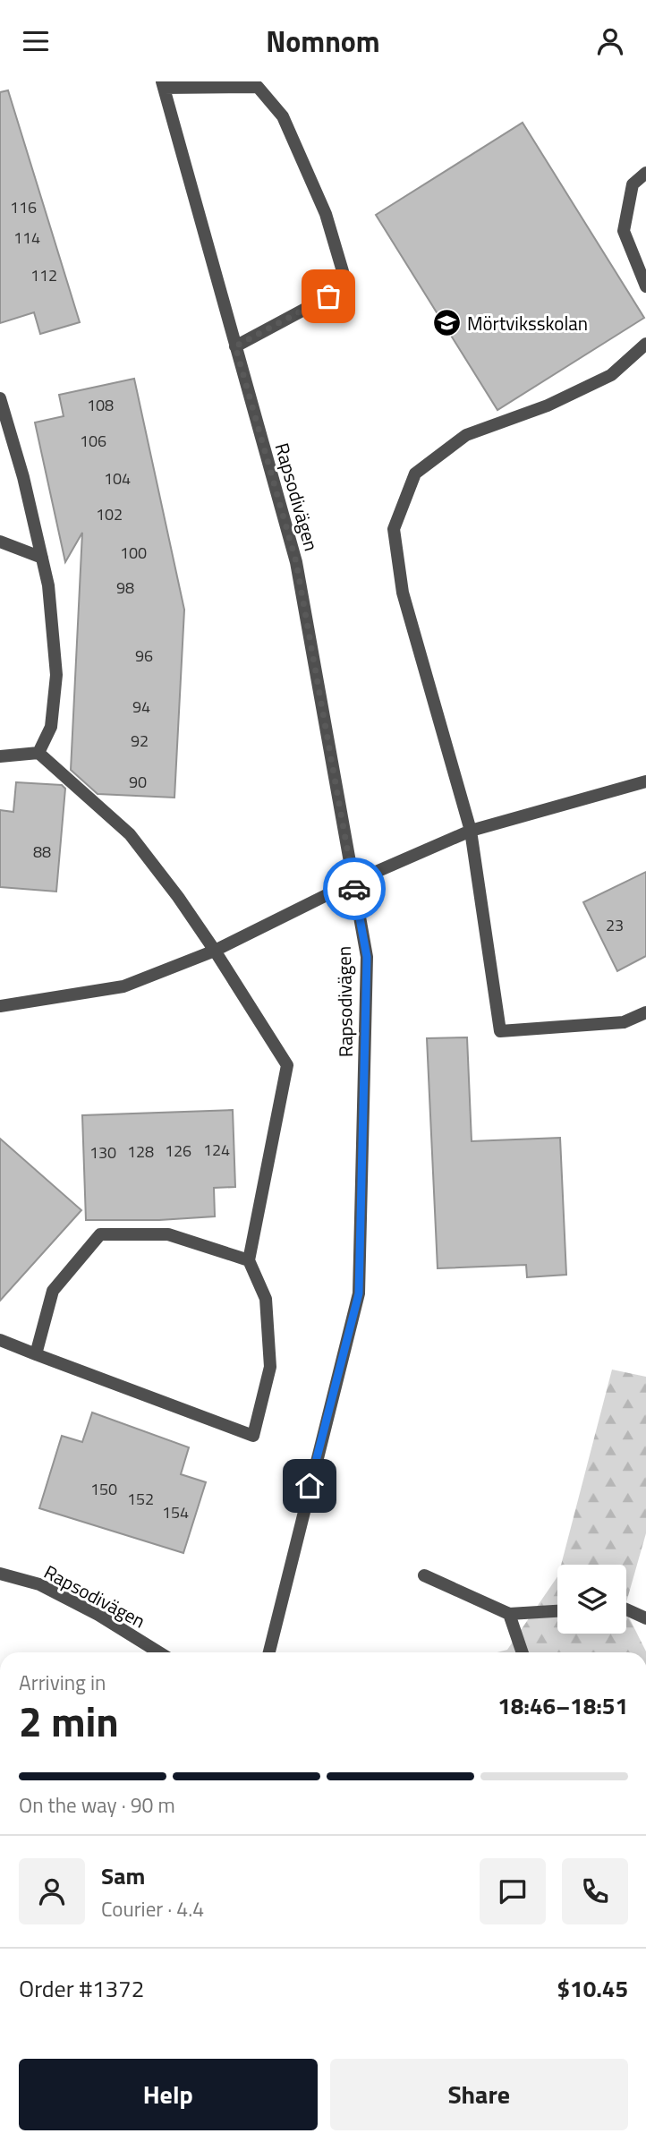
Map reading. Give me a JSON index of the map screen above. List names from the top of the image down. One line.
{"streets":{"street":["Rapsodivägen"]},"places":{"school or university":["Mörtviksskolan"]},"house_numbers":["116","114","112","108","106","104","102","100","98","96","94","92","90","88","23","124","126","128","130","150","152","154"],"page":{"header":"Nomnom","heading":["2 min","Arriving in","18:46–18:51"],"panel":["Sam","Courier · 4.4","Order #1372","$10.45"],"bar":"On the way · 90 m","buttons":["Help","Share"]}}
